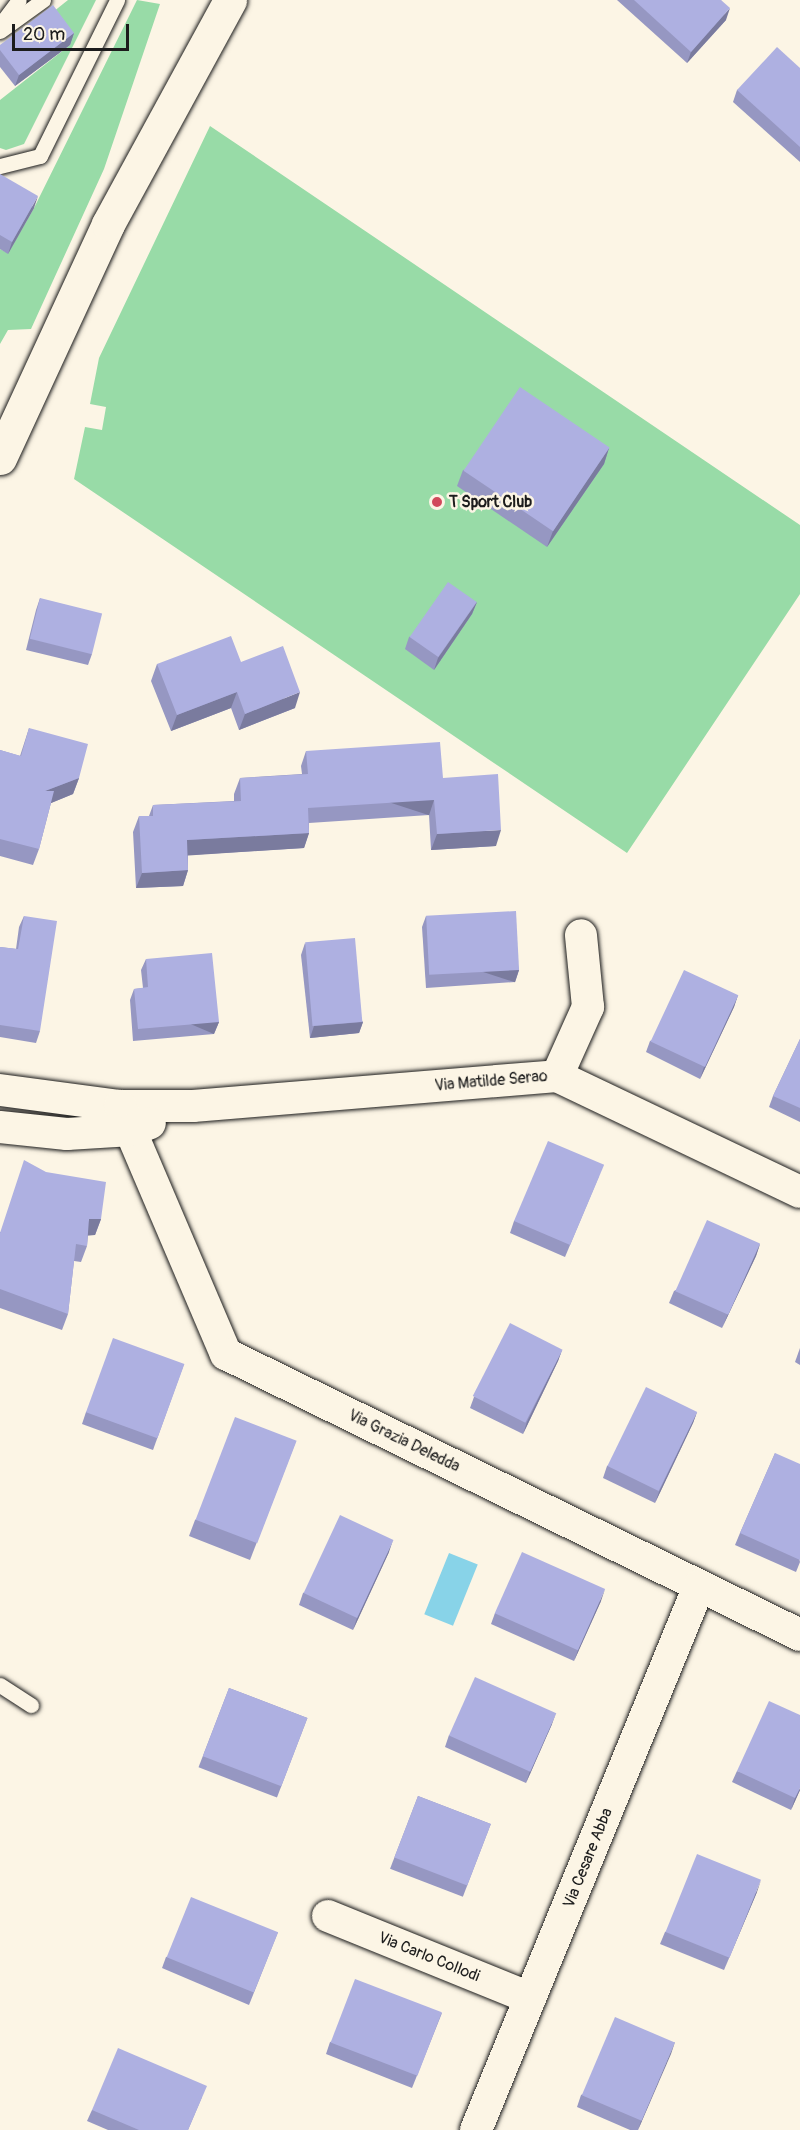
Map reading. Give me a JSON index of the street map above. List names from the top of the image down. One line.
{"streets":{"street":["Via Matilde Serao","Via Grazia Deledda","Via Cesare Abba","Via Carlo Collodi"]},"crossings":[["Via Matilde Serao","Via Grazia Deledda"],["Via Grazia Deledda","Via Cesare Abba"],["Via Cesare Abba","Via Carlo Collodi"]],"places":["T Sport Club"],"scale_bar":"20 m"}
